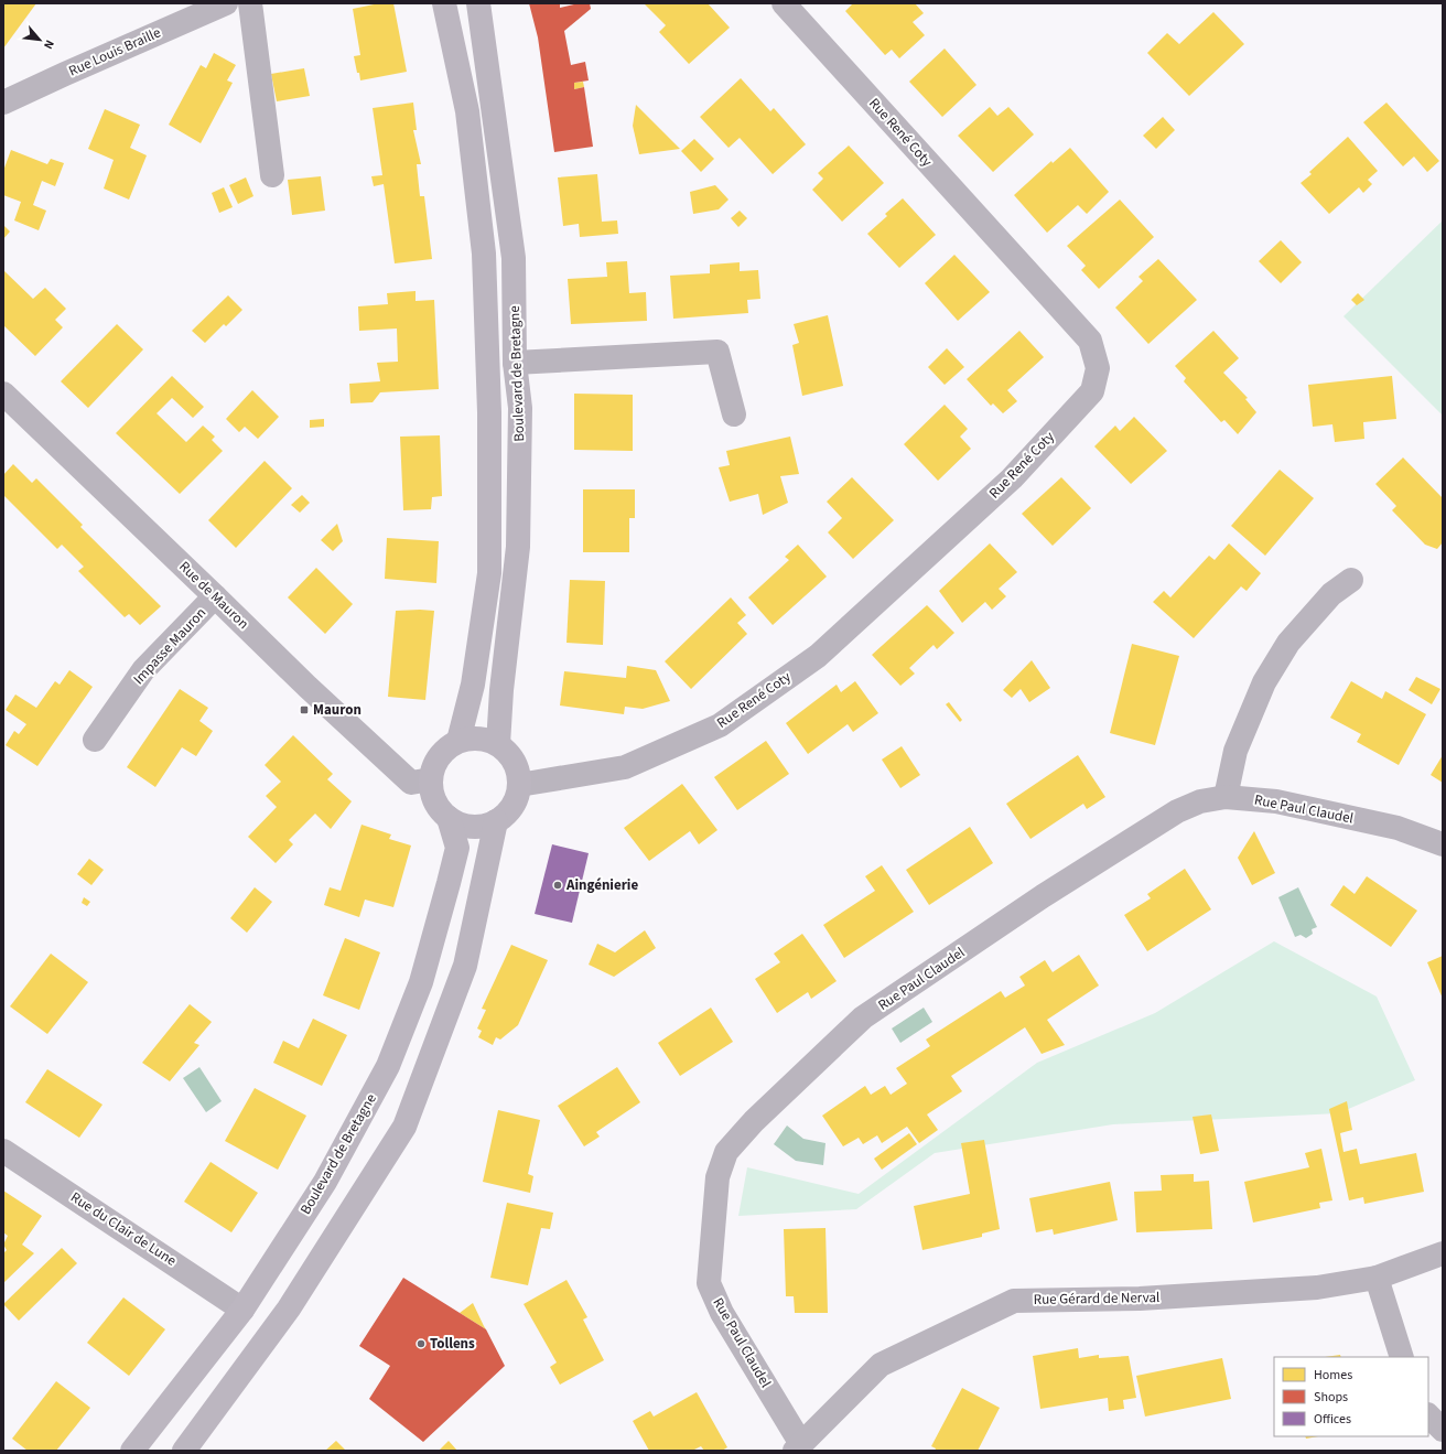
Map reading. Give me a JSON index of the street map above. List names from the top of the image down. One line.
{"streets":{"main road":["Boulevard de Bretagne"],"street":["Rue Louis Braille","Rue René Coty","Rue de Mauron","Impasse Mauron","Rue Paul Claudel","Rue du Clair de Lune","Rue Gérard de Nerval"]},"crossings":[["Rue René Coty","Boulevard de Bretagne"],["Rue René Coty","Rue de Mauron"],["Boulevard de Bretagne","Rue de Mauron"],["Boulevard de Bretagne","Rue du Clair de Lune"],["Rue de Mauron","Impasse Mauron"],["Rue Paul Claudel","Rue Gérard de Nerval"]],"places":{"transit":["Mauron"],"other":["Aingénierie","Tollens"]},"legend":["Homes","Shops","Offices"],"north":"bottom right"}
